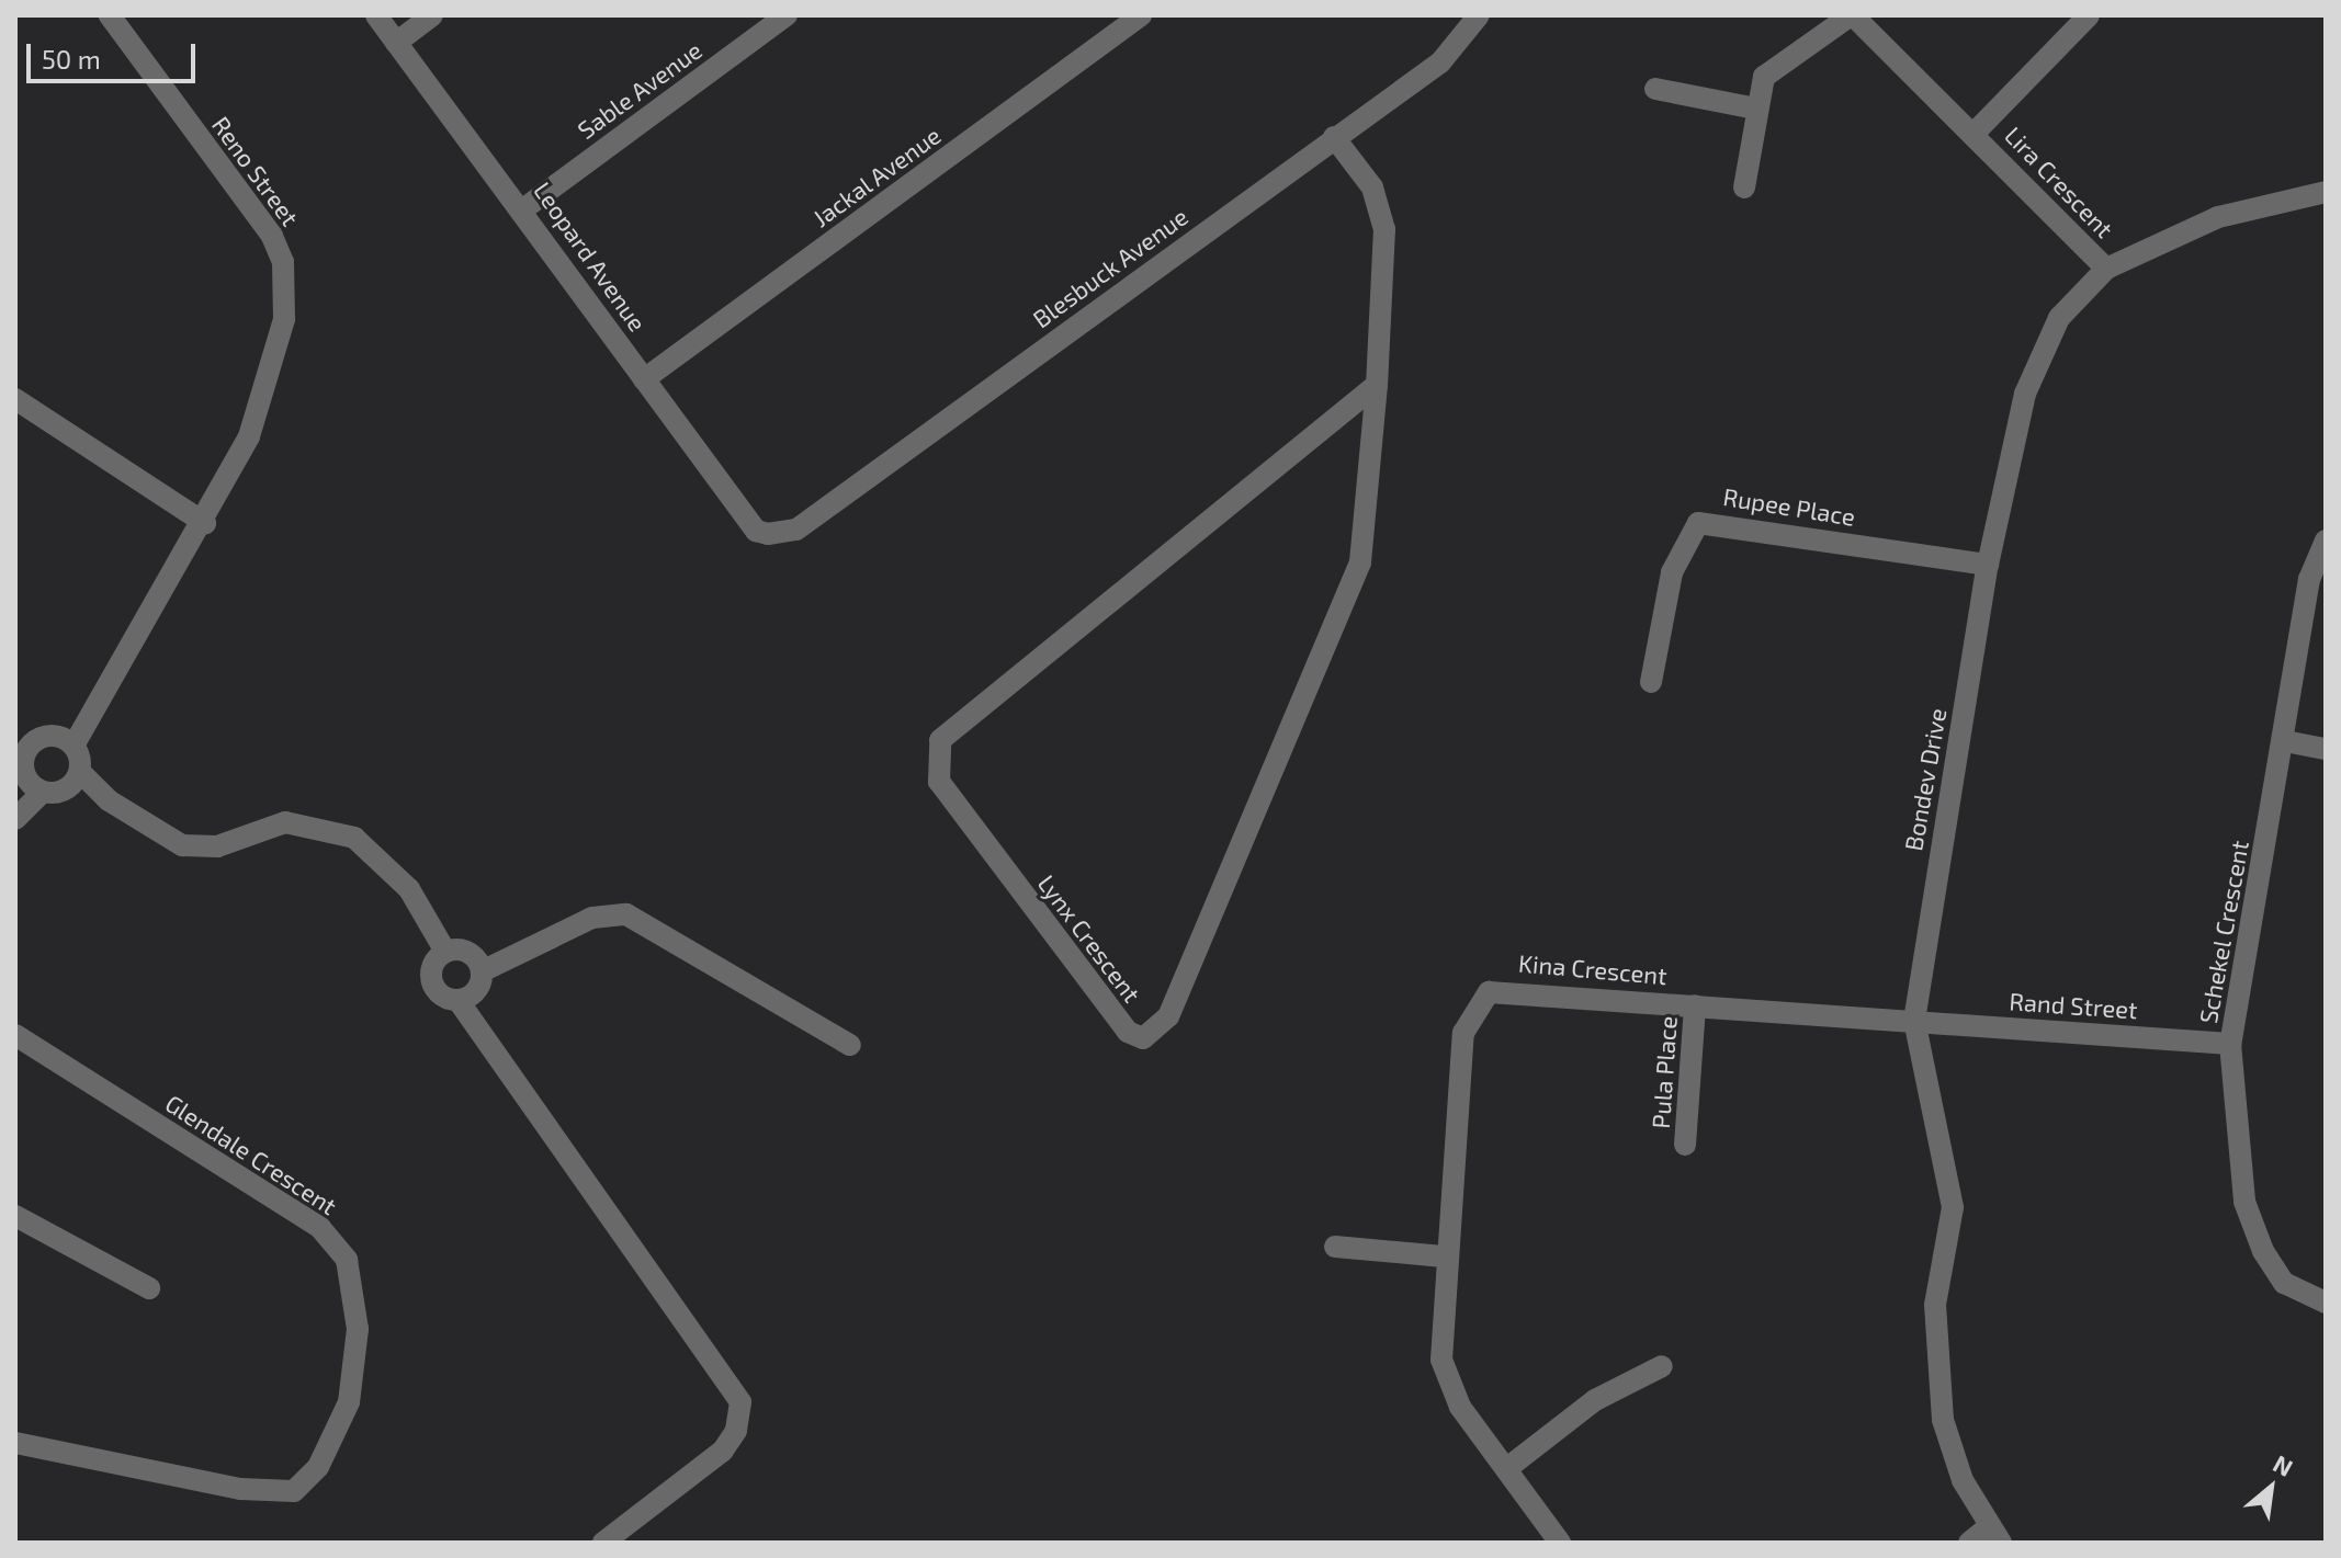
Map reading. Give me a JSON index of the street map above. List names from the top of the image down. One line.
{"streets":{"street":["Sable Avenue","Reno Street","Jackal Avenue","Lira Crescent","Leopard Avenue","Blesbuck Avenue","Rupee Place","Bondev Drive","Schekel Crescent","Lynx Crescent","Kina Crescent","Rand Street","Pula Place","Glendale Crescent"]},"crossings":[["Sable Avenue","Leopard Avenue"],["Jackal Avenue","Leopard Avenue"],["Lira Crescent","Bondev Drive"],["Leopard Avenue","Blesbuck Avenue"],["Blesbuck Avenue","Lynx Crescent"],["Rupee Place","Bondev Drive"],["Bondev Drive","Kina Crescent"],["Bondev Drive","Rand Street"],["Schekel Crescent","Rand Street"],["Kina Crescent","Rand Street"],["Kina Crescent","Pula Place"]],"scale_bar":"50 m","north":"top right"}
